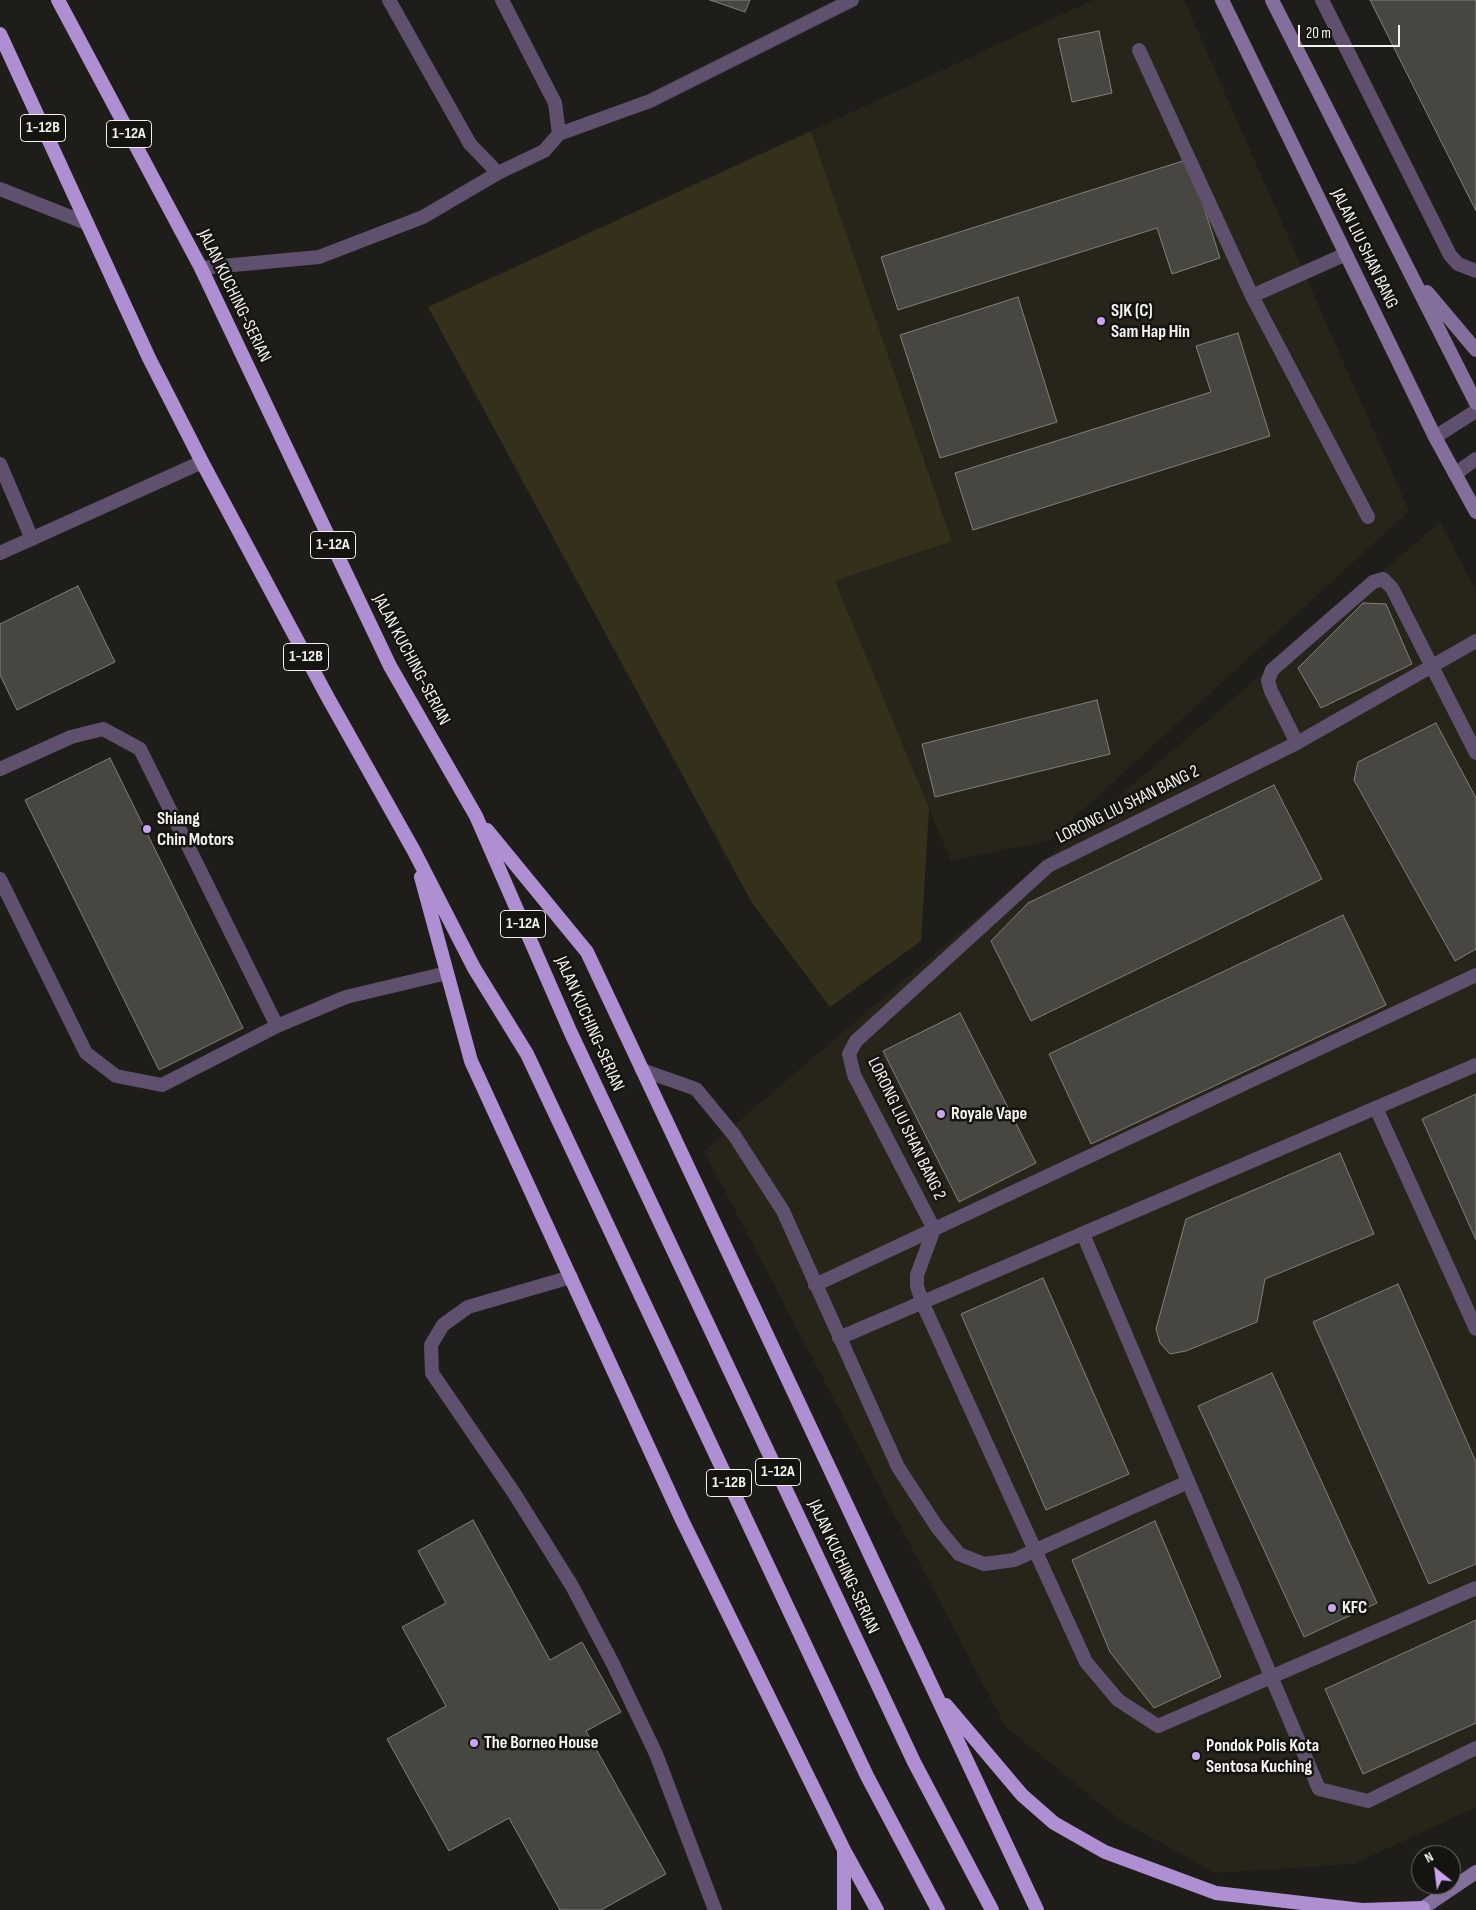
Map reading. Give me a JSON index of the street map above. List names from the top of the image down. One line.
{"streets":{"highway":["1-12B","1-12A","JALAN KUCHING-SERIAN"],"main road":["JALAN LIU SHAN BANG"],"street":["LORONG LIU SHAN BANG 2"]},"places":["SJK (C) Sam Hap Hin","Shiang Chin Motors","Royale Vape","KFC","The Borneo House","Pondok Polis Kota Sentosa Kuching"],"scale_bar":"20 m","north":"top left"}
